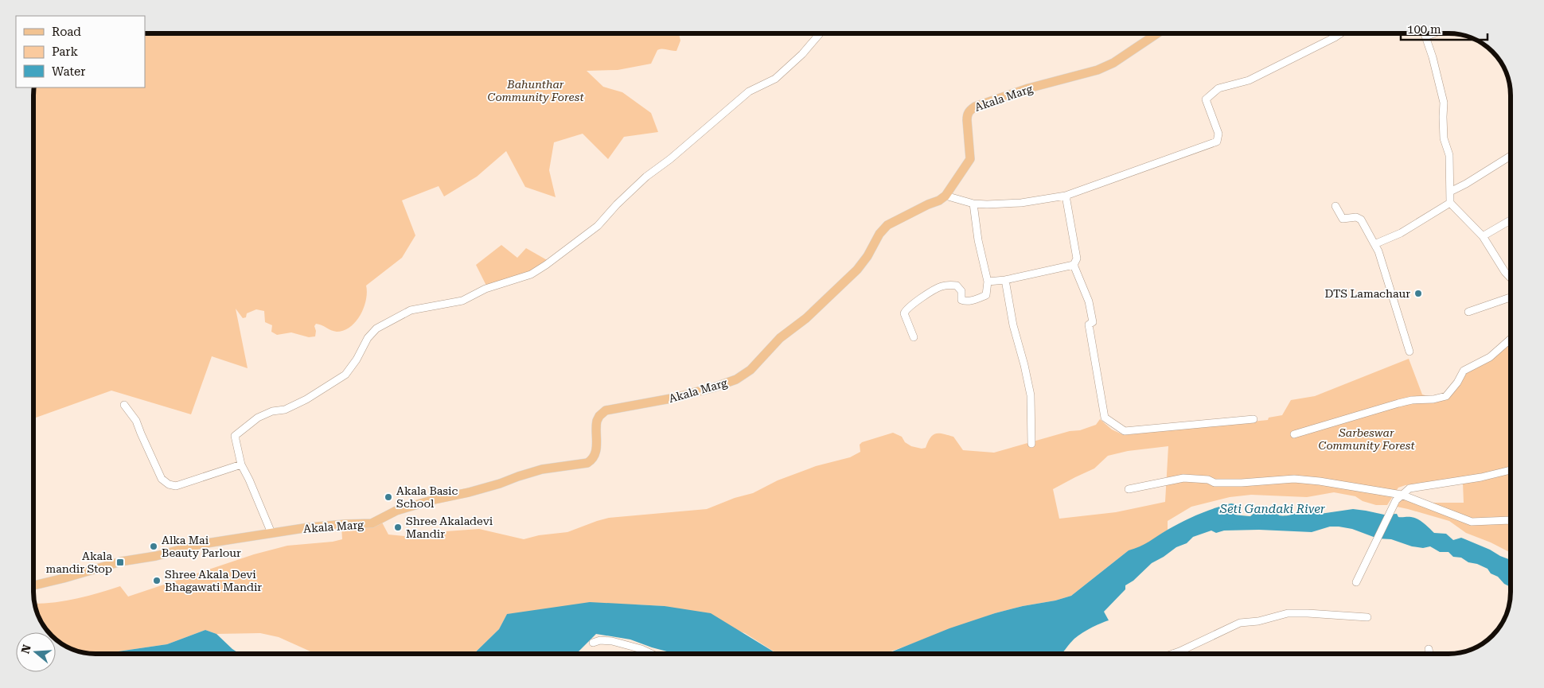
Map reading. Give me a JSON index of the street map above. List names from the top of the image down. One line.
{"streets":{"main road":["Akala Marg"]},"water":["Seti Gandaki River"],"parks":["Bahunthar Community Forest","Sarbeswar Community Forest"],"places":{"other":["DTS Lamachaur","Akala Basic School","Shree Akaladevi Mandir","Alka Mai Beauty Parlour","Shree Akala Devi Bhagawati Mandir"],"transit":["Akala mandir Stop"]},"legend":["Road","Park","Water"],"scale_bar":"100 m","north":"left"}
